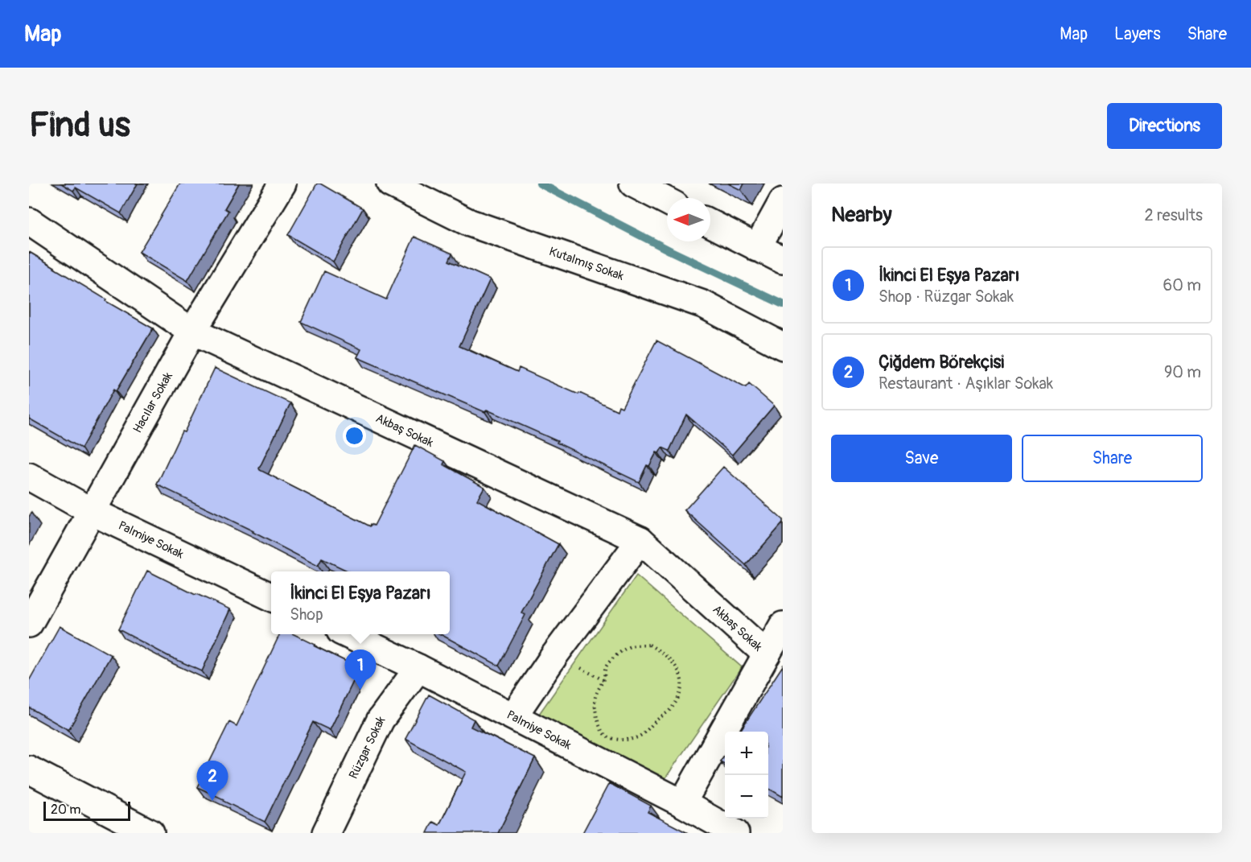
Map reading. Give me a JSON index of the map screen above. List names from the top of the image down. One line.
{"streets":{"street":["Kutalmış Sokak","Hacılar Sokak","Akbaş Sokak","Palmiye Sokak","Rüzgar Sokak"]},"crossings":[["Hacılar Sokak","Akbaş Sokak"],["Hacılar Sokak","Palmiye Sokak"],["Palmiye Sokak","Rüzgar Sokak"]],"scale_bar":"20 m","north":"left","page":{"header":"Map","nav":["Map","Layers","Share"],"buttons":["Directions",["Save","Share"]],"title":"Find us","heading":["Nearby","2 results"],"list":[{"mark":"1","name":"İkinci El Eşya Pazarı","note":"Shop · Rüzgar Sokak","value":"60 m"},{"mark":"2","name":"Çiğdem Börekçisi","note":"Restaurant · Aşıklar Sokak","value":"90 m"}],"popup":["İkinci El Eşya Pazarı","Shop"],"pins":["1","2"],"map_buttons":["+","−"],"scale":"20 m"}}
